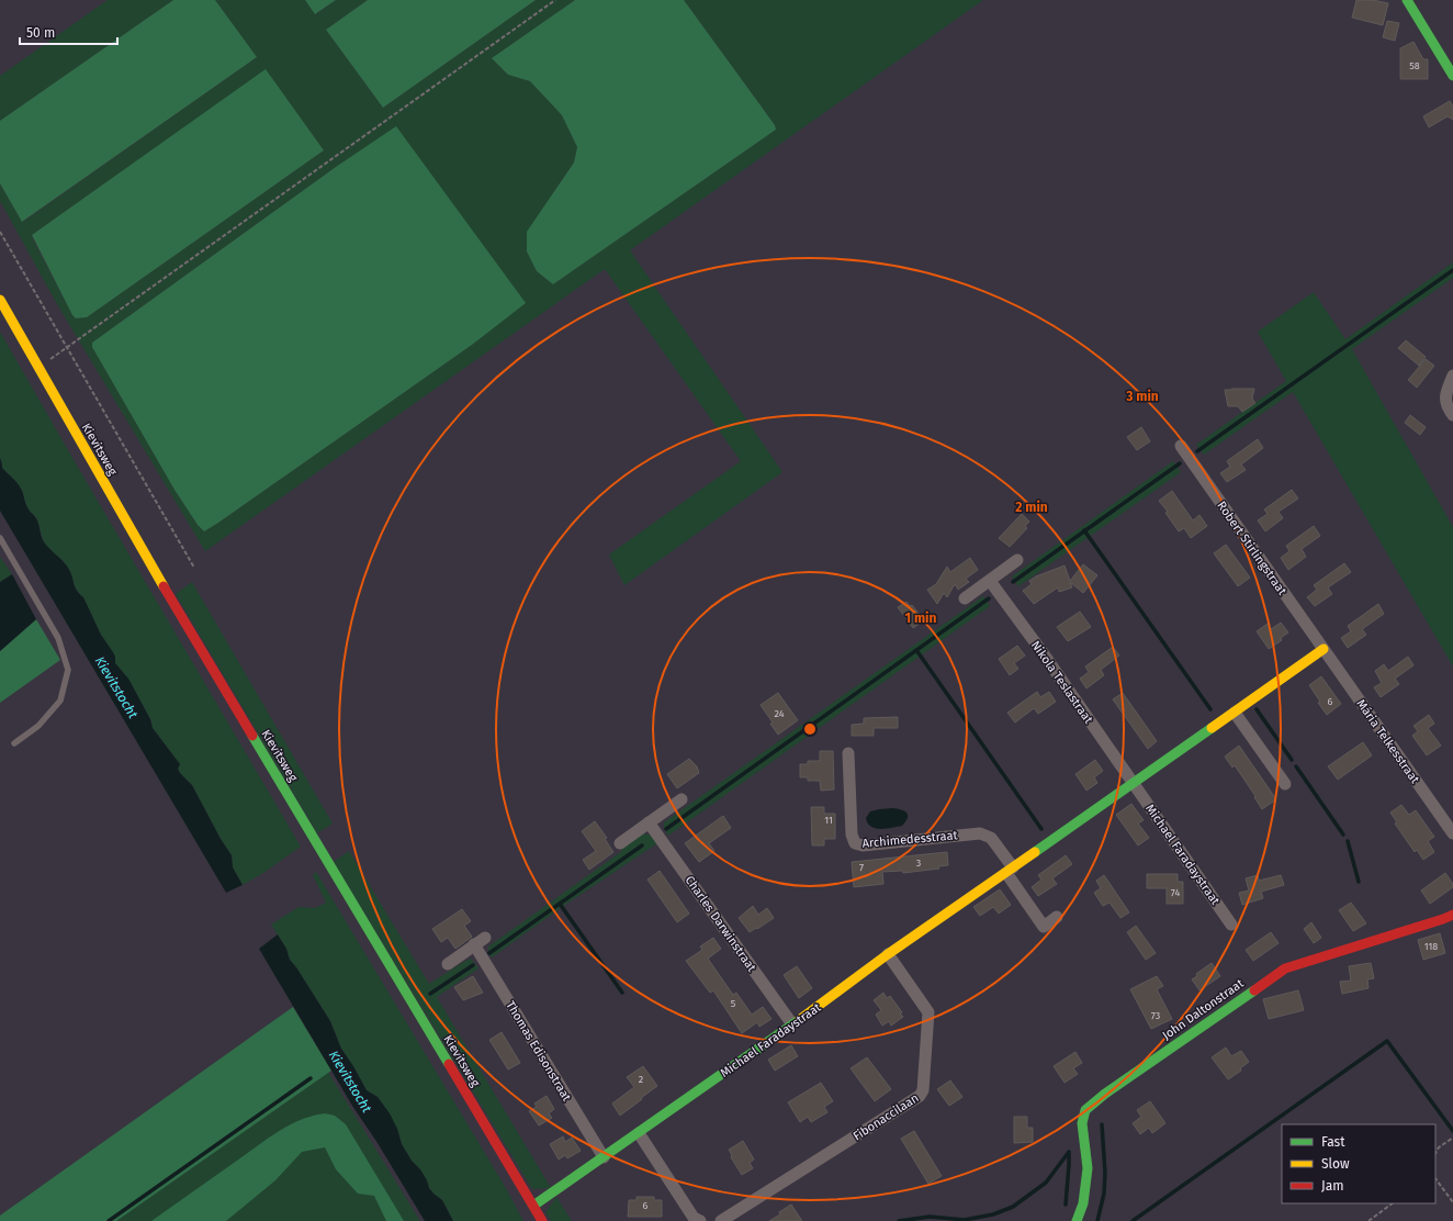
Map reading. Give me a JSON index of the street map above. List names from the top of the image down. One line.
{"streets":{"street":["Kievitsweg","Robert Stirlingstraat","Nikola Teslastraat","Mária Telkesstraat","Archimedesstraat","Michael Faradaystraat","Charles Darwinstraat","John Daltonstraat","Thomas Edisonstraat","Fibonaccilaan"]},"crossings":[["Kievitsweg","Michael Faradaystraat"],["Robert Stirlingstraat","Mária Telkesstraat"],["Robert Stirlingstraat","Michael Faradaystraat"],["Nikola Teslastraat","Michael Faradaystraat"],["Mária Telkesstraat","Michael Faradaystraat"],["Archimedesstraat","Michael Faradaystraat"],["Michael Faradaystraat","Charles Darwinstraat"],["Michael Faradaystraat","Thomas Edisonstraat"],["Michael Faradaystraat","Fibonaccilaan"]],"water":["Kievitstocht"],"house_numbers":["58","6","24","11","3","7","74","118","5","73","2","6"],"legend":["Fast","Slow","Jam"],"scale_bar":"50 m","rings":["3 min","2 min","1 min"]}
